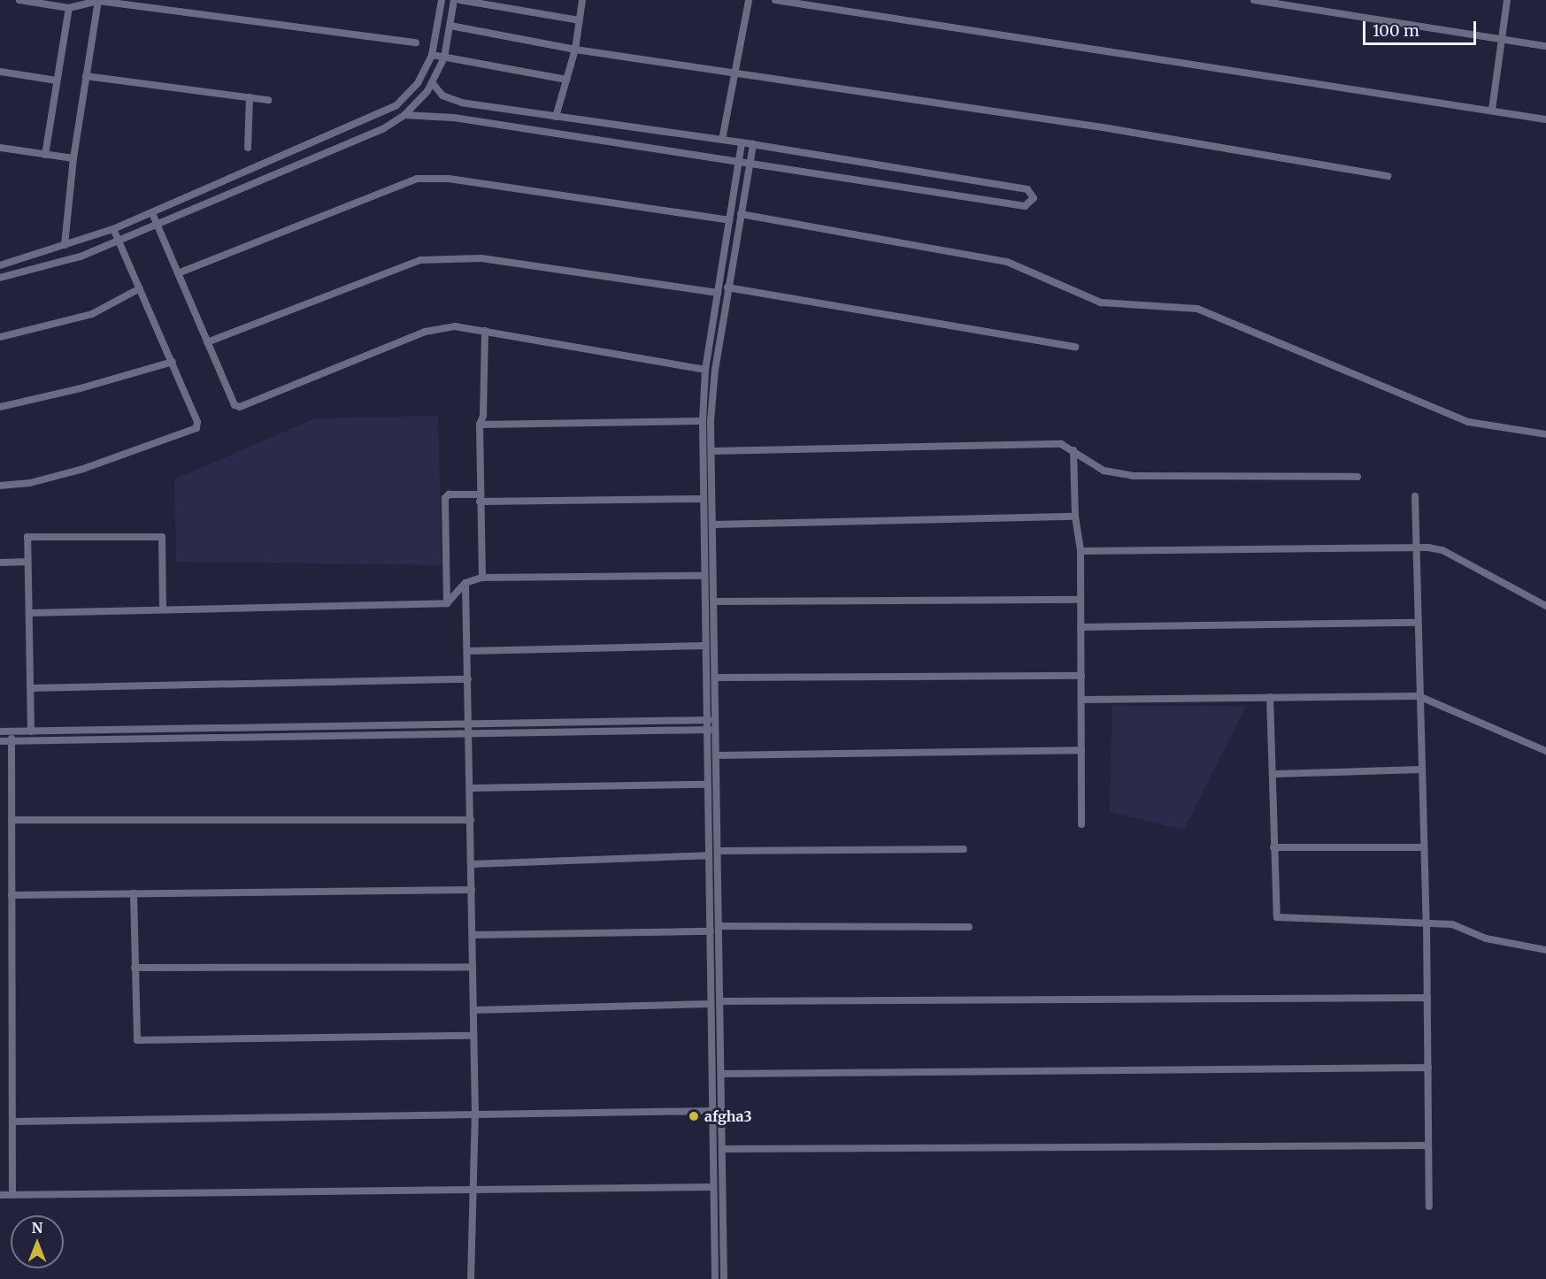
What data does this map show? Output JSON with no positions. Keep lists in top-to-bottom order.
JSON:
{
  "places": ["afgha3"],
  "scale_bar": "100 m",
  "north": "top"
}
